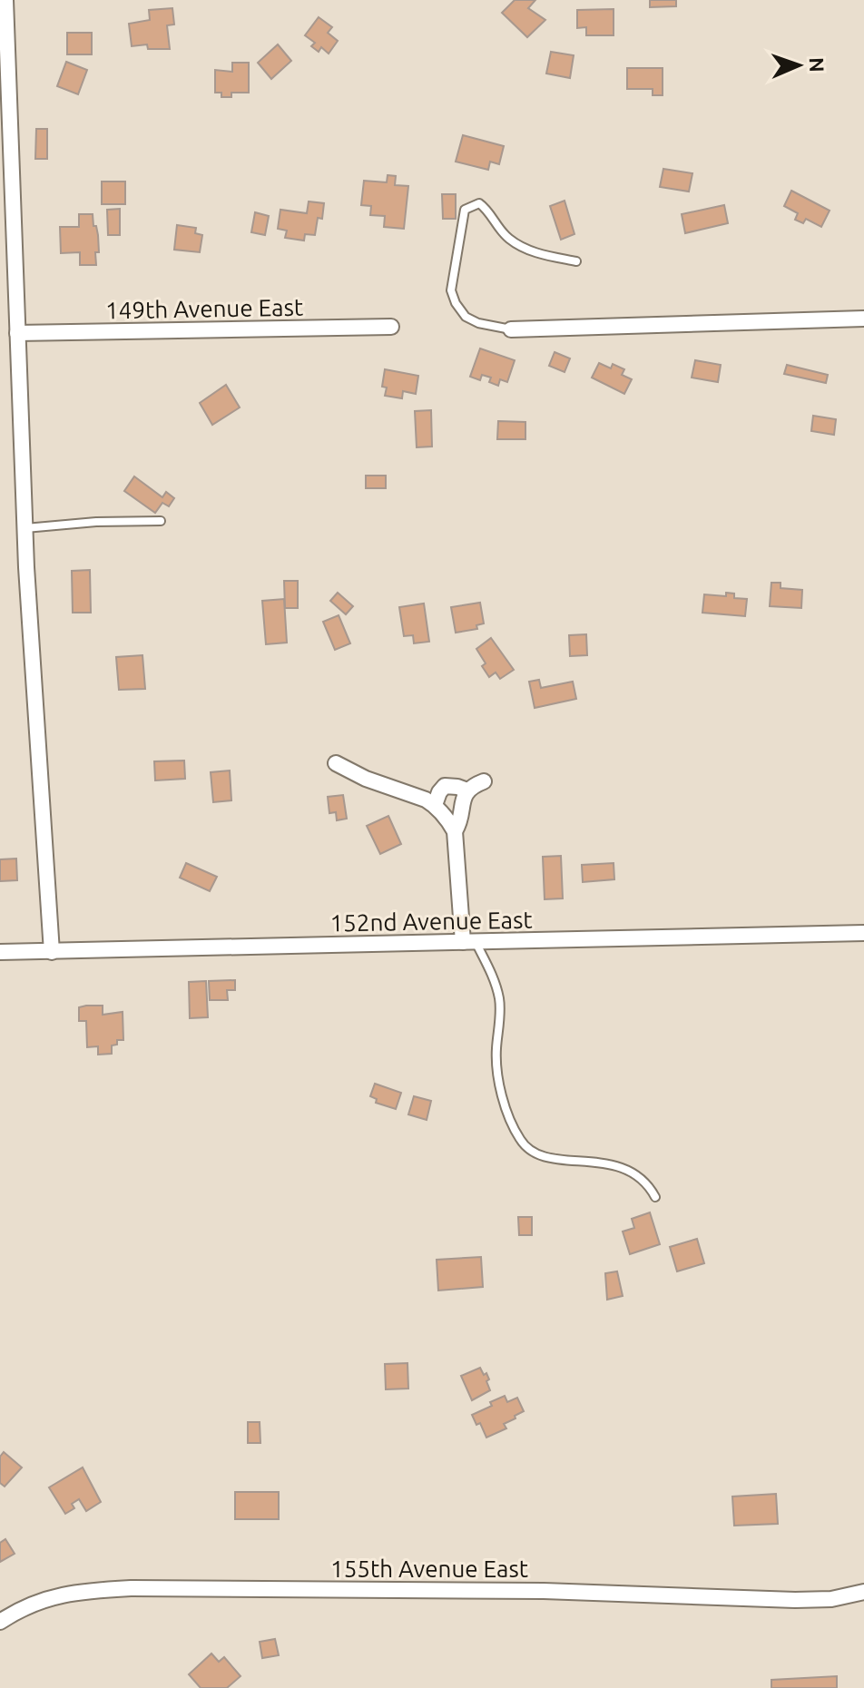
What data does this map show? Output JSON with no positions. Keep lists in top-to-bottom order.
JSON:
{
  "streets": {
    "street": ["149th Avenue East", "152nd Avenue East", "155th Avenue East"]
  },
  "north": "right"
}
